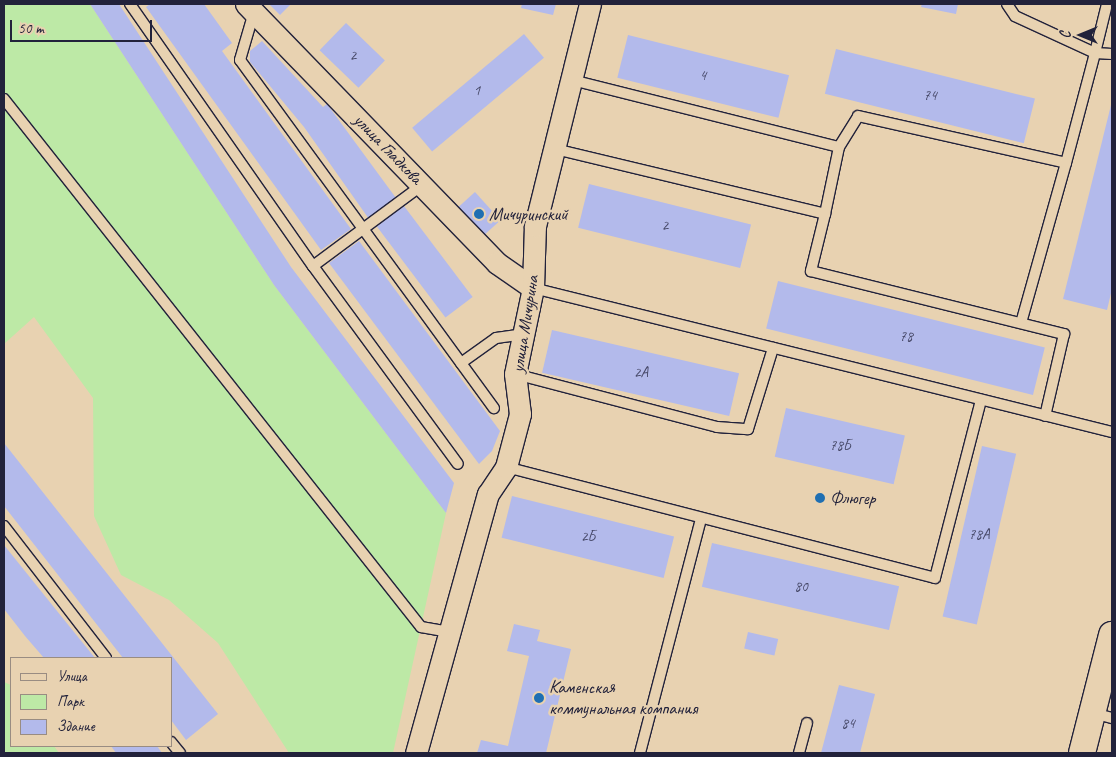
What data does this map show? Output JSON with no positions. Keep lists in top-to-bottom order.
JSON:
{
  "streets": {
    "street": ["улица Гладкова", "улица Мичурина"]
  },
  "crossings": [
    ["улица Гладкова", "улица Мичурина"]
  ],
  "places": ["Мичуринский", "Флюгер", "Каменская коммунальная компания"],
  "house_numbers": [
    "2",
    "4",
    "1",
    "74",
    "2",
    "78",
    "2А",
    "78Б",
    "78А",
    "2Б",
    "80",
    "84"
  ],
  "legend": ["Улица", "Парк", "Здание"],
  "scale_bar": "50 m",
  "north": "left"
}
